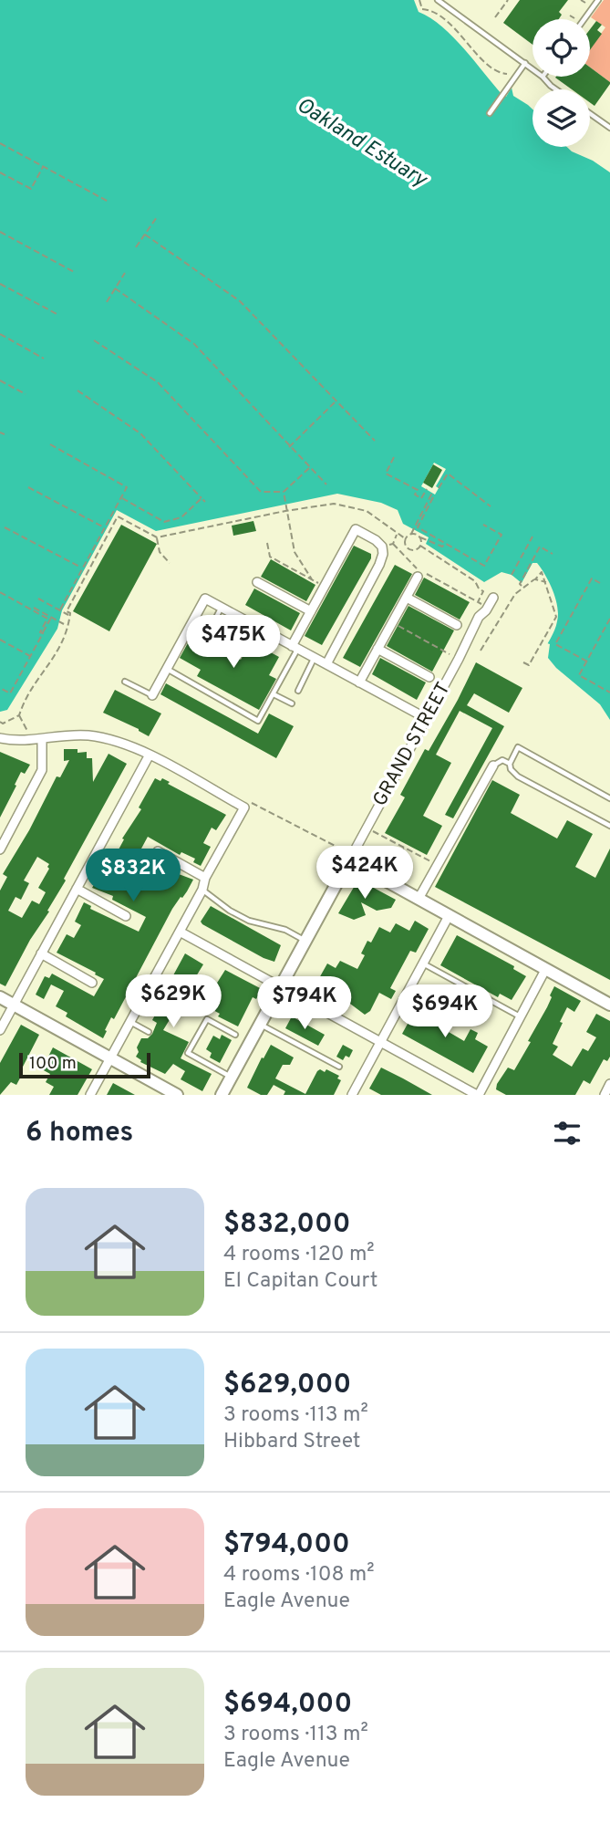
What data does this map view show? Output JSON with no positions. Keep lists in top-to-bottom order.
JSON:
{
  "streets": {
    "street": ["GRAND STREET"]
  },
  "water": ["Oakland Estuary"],
  "scale_bar": "100 m",
  "page": {
    "price": [
      "$475K",
      "$424K",
      "$832K",
      "$629K",
      "$794K",
      "$694K"
    ],
    "scale": "100 m",
    "heading": "6 homes",
    "list": [
      {
        "name": "$832,000",
        "note": "4 rooms · 120 m² · El Capitan Court"
      },
      {
        "name": "$629,000",
        "note": "3 rooms · 113 m² · Hibbard Street"
      },
      {
        "name": "$794,000",
        "note": "4 rooms · 108 m² · Eagle Avenue"
      },
      {
        "name": "$694,000",
        "note": "3 rooms · 113 m² · Eagle Avenue"
      }
    ]
  }
}
